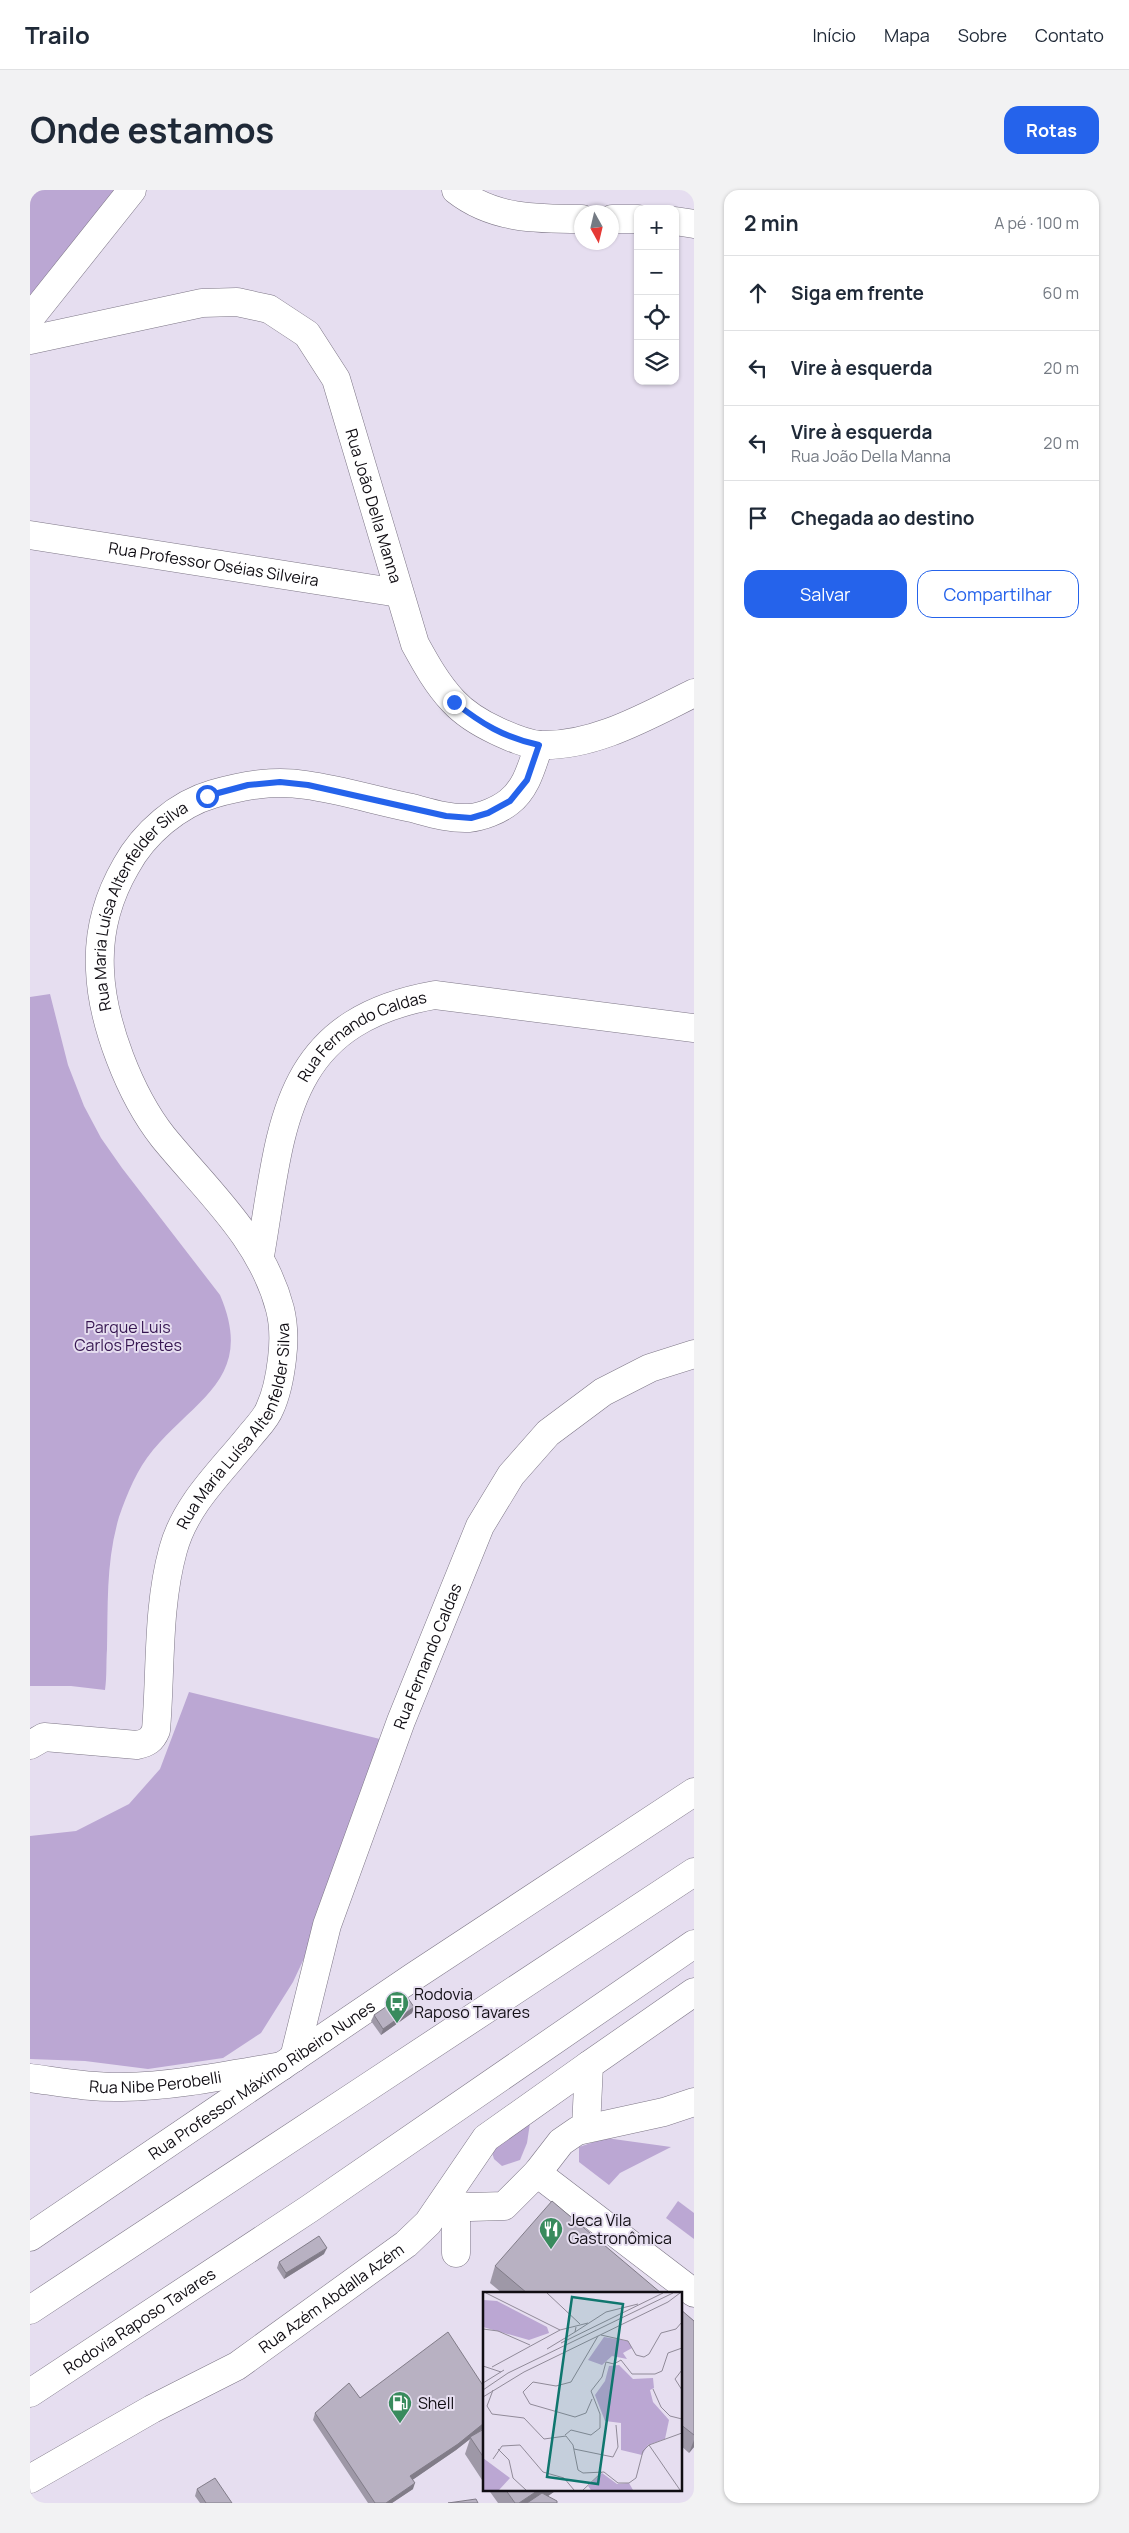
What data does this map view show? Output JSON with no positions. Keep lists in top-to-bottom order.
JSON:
{
  "streets": {
    "main road": [
      "Rua João Della Manna",
      "Rua Professor Oséias Silveira",
      "Rua Maria Luísa Altenfelder Silva",
      "Rua Fernando Caldas",
      "Rua Nibe Perobelli",
      "Rua Professor Máximo Ribeiro Nunes",
      "Rua Azém Abdalla Azém",
      "Rodovia Raposo Tavares"
    ]
  },
  "crossings": [
    ["Rua João Della Manna", "Rua Professor Oséias Silveira"],
    ["Rua João Della Manna", "Rua Maria Luísa Altenfelder Silva"],
    ["Rua Maria Luísa Altenfelder Silva", "Rua Fernando Caldas"],
    ["Rua Fernando Caldas", "Rua Nibe Perobelli"],
    ["Rua Fernando Caldas", "Rua Professor Máximo Ribeiro Nunes"],
    ["Rua Nibe Perobelli", "Rua Professor Máximo Ribeiro Nunes"]
  ],
  "parks": ["Parque Luis Carlos Prestes"],
  "places": {
    "bus stop": ["Rodovia Raposo Tavares"],
    "restaurant": ["Jeca Vila Gastronômica"],
    "fuel station": ["Shell"]
  },
  "north": "bottom",
  "page": {
    "header": "Trailo",
    "nav": [
      "Início",
      "Mapa",
      "Sobre",
      "Contato"
    ],
    "title": "Onde estamos",
    "buttons": [
      "Rotas",
      ["Salvar", "Compartilhar"]
    ],
    "heading": ["2 min", "A pé · 100 m"],
    "map_buttons": ["+", "−"],
    "list": [
      ["Siga em frente", "60 m"],
      ["Vire à esquerda", "20 m"],
      ["Vire à esquerda", "Rua João Della Manna", "20 m"],
      "Chegada ao destino"
    ]
  }
}
